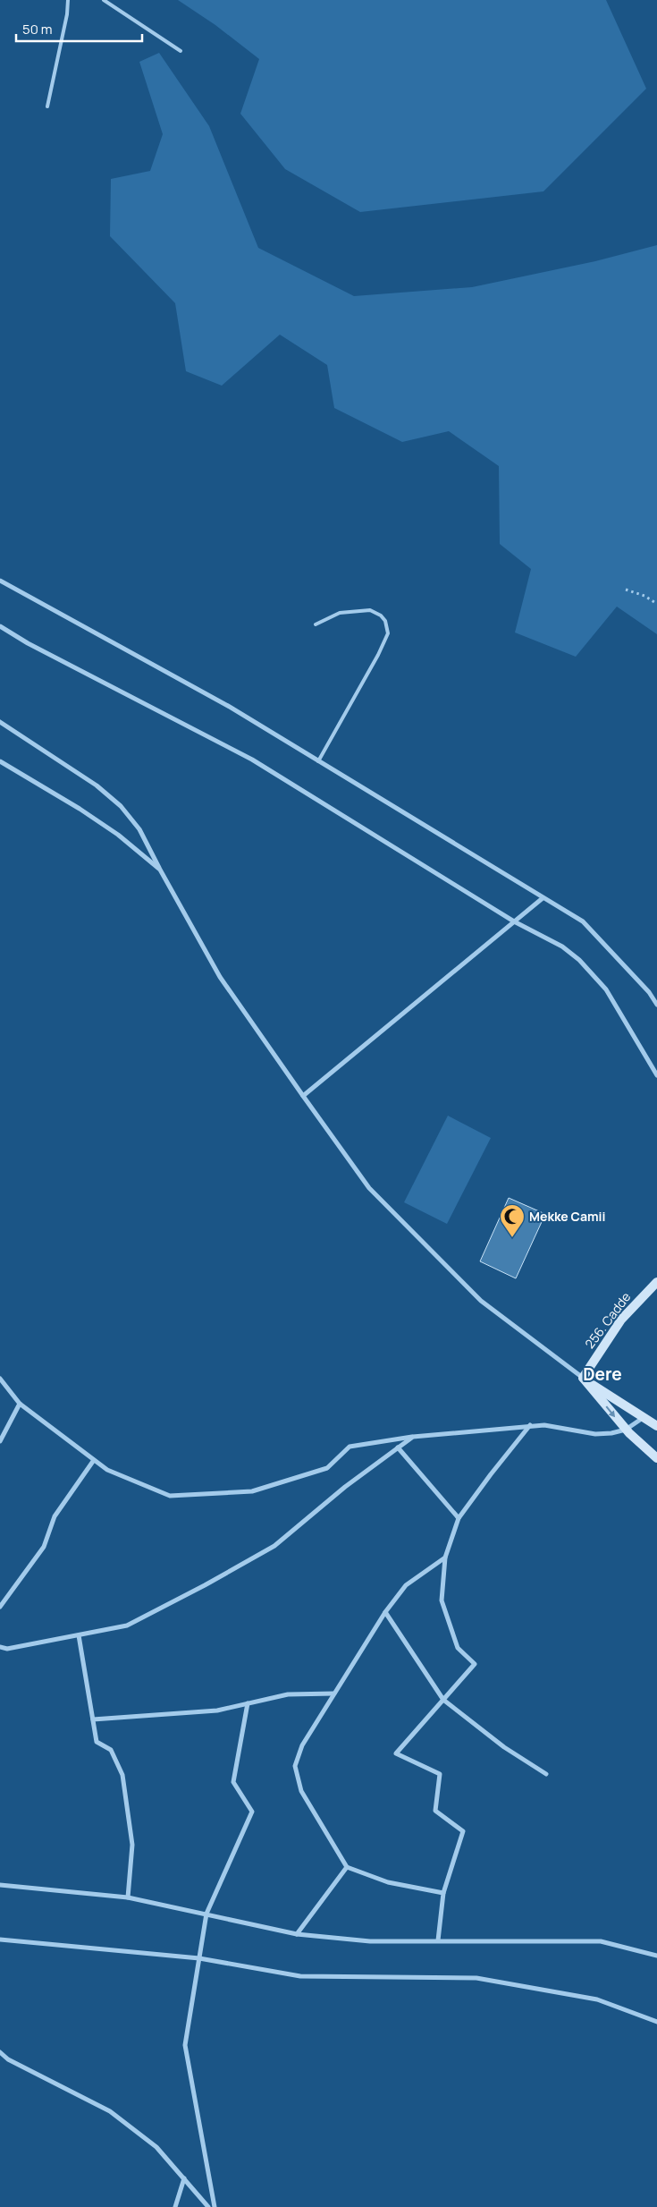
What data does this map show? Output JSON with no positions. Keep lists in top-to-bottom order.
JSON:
{
  "streets": {
    "street": ["256. Cadde"]
  },
  "districts": ["Dere"],
  "places": {
    "mosque": ["Mekke Camii"]
  },
  "scale_bar": "50 m"
}
